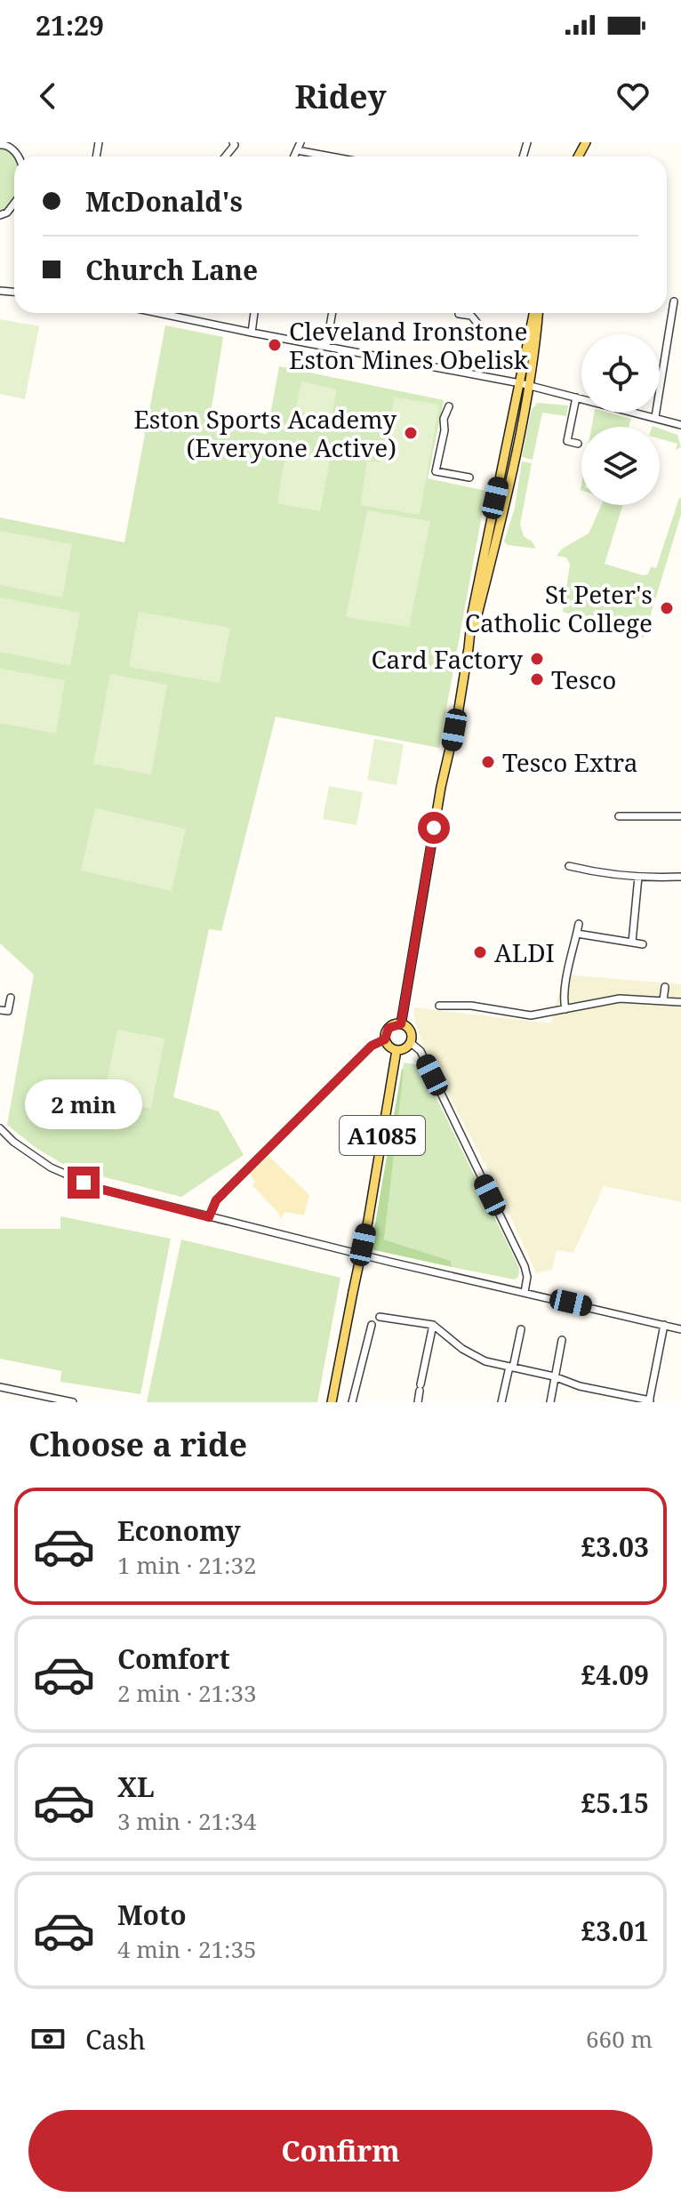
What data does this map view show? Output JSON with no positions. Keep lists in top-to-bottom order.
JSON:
{
  "streets": {
    "main road": ["A1085"]
  },
  "places": [
    "Cleveland Ironstone Eston Mines Obelisk",
    "Eston Sports Academy (Everyone Active)",
    "St Peter's Catholic College",
    "Card Factory",
    "Tesco",
    "Tesco Extra",
    "ALDI"
  ],
  "page": {
    "status": "21:29",
    "header": "Ridey",
    "banner": ["McDonald's", "Church Lane"],
    "bubble": "2 min",
    "heading": "Choose a ride",
    "list": [
      {
        "name": "Economy",
        "note": "1 min · 21:32",
        "value": "£3.03"
      },
      {
        "name": "Comfort",
        "note": "2 min · 21:33",
        "value": "£4.09"
      },
      {
        "name": "XL",
        "note": "3 min · 21:34",
        "value": "£5.15"
      },
      {
        "name": "Moto",
        "note": "4 min · 21:35",
        "value": "£3.01"
      }
    ],
    "pay": ["Cash", "660 m"],
    "buttons": "Confirm"
  }
}
